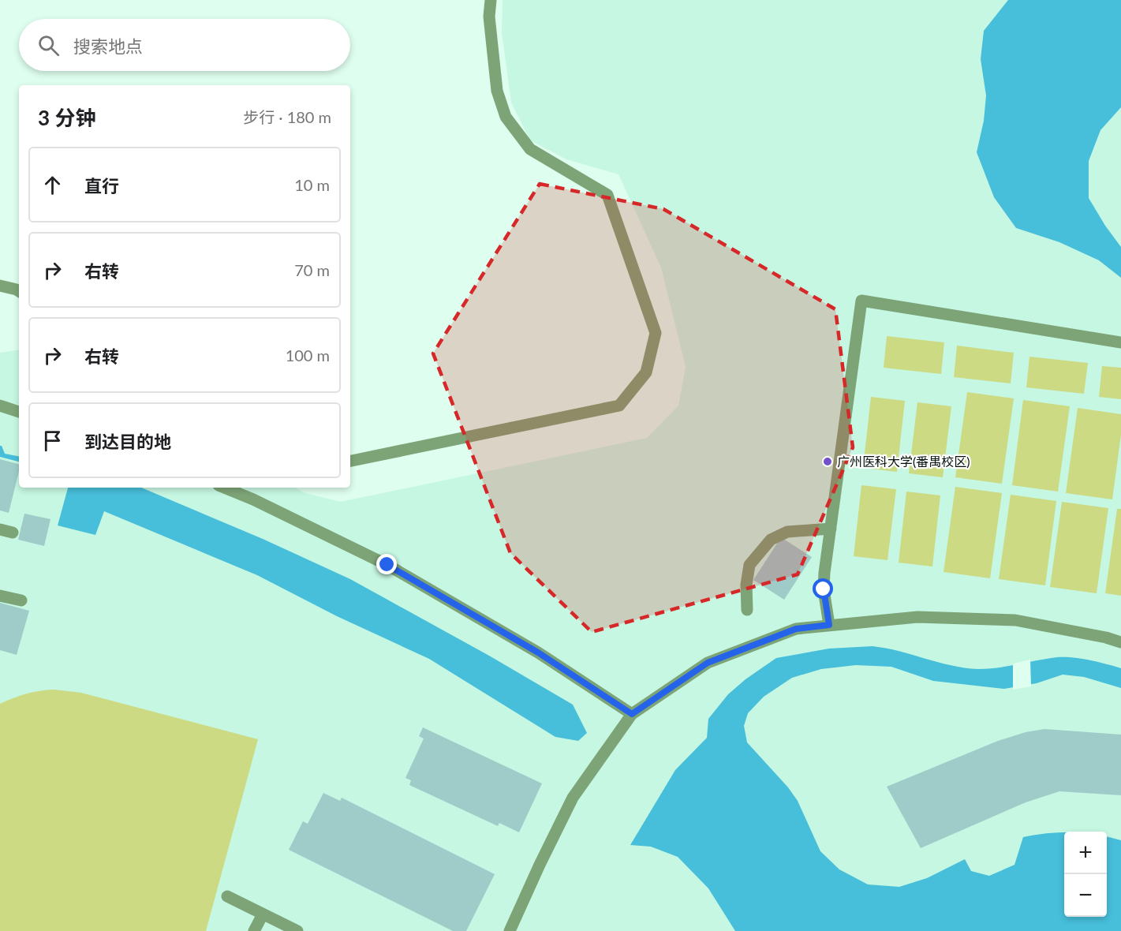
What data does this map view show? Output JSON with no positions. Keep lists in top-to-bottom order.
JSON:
{
  "places": ["广州医科大学(番禺校区)"],
  "page": {
    "search": "搜索地点",
    "heading": ["3 分钟", "步行 · 180 m"],
    "list": [
      ["直行", "10 m"],
      ["右转", "70 m"],
      ["右转", "100 m"],
      "到达目的地"
    ],
    "map_buttons": ["+", "−"]
  }
}
